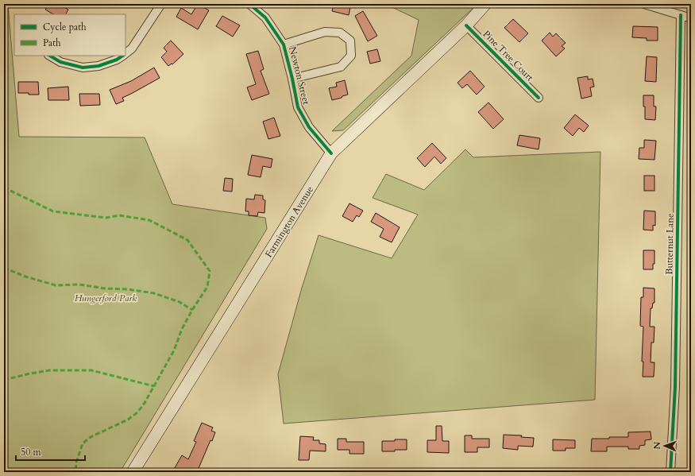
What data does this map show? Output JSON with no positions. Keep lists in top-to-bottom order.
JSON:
{
  "streets": {
    "main road": ["Farmington Avenue"],
    "street": ["Pine Tree Court", "Newton Street", "Butternut Lane"]
  },
  "crossings": [
    ["Pine Tree Court", "Farmington Avenue"],
    ["Newton Street", "Farmington Avenue"]
  ],
  "parks": ["Hungerford Park"],
  "legend": ["Cycle path", "Path"],
  "scale_bar": "50 m",
  "north": "left"
}
